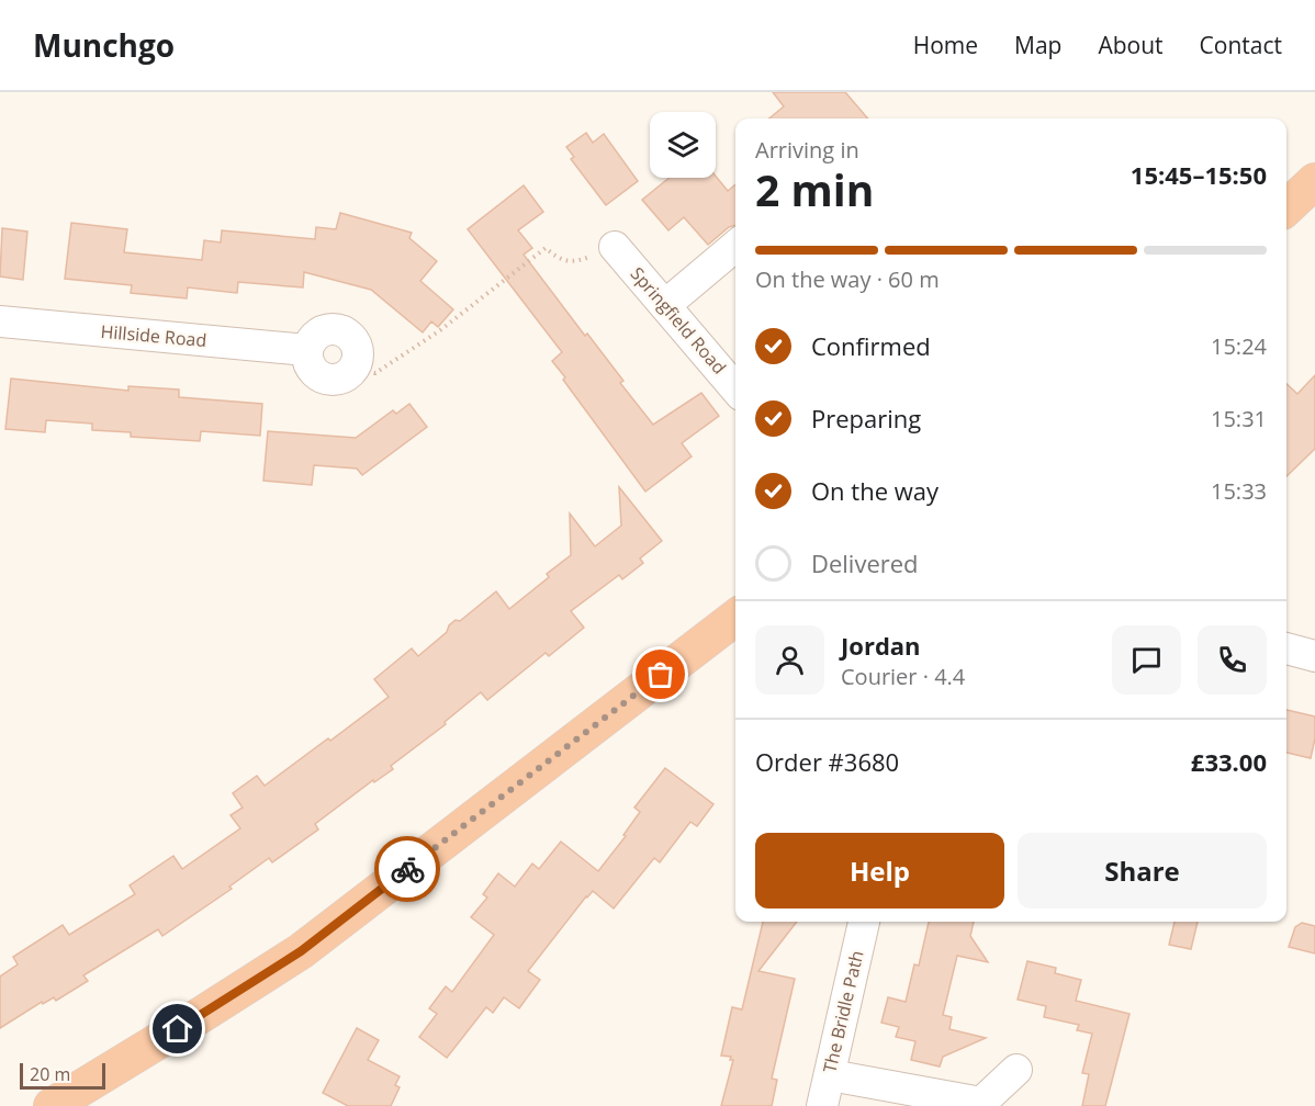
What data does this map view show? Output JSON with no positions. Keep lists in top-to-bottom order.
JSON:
{
  "streets": {
    "street": ["Springfield Road", "Hillside Road", "The Bridle Path"]
  },
  "scale_bar": "20 m",
  "page": {
    "header": "Munchgo",
    "nav": [
      "Home",
      "Map",
      "About",
      "Contact"
    ],
    "heading": ["2 min", "Arriving in", "15:45–15:50"],
    "panel": [
      "Jordan",
      "Courier · 4.4",
      "Order #3680",
      "£33.00"
    ],
    "bar": "On the way · 60 m",
    "list": [
      ["Confirmed", "15:24"],
      ["Preparing", "15:31"],
      ["On the way", "15:33"],
      "Delivered"
    ],
    "buttons": ["Help", "Share"],
    "scale": "20 m"
  }
}
